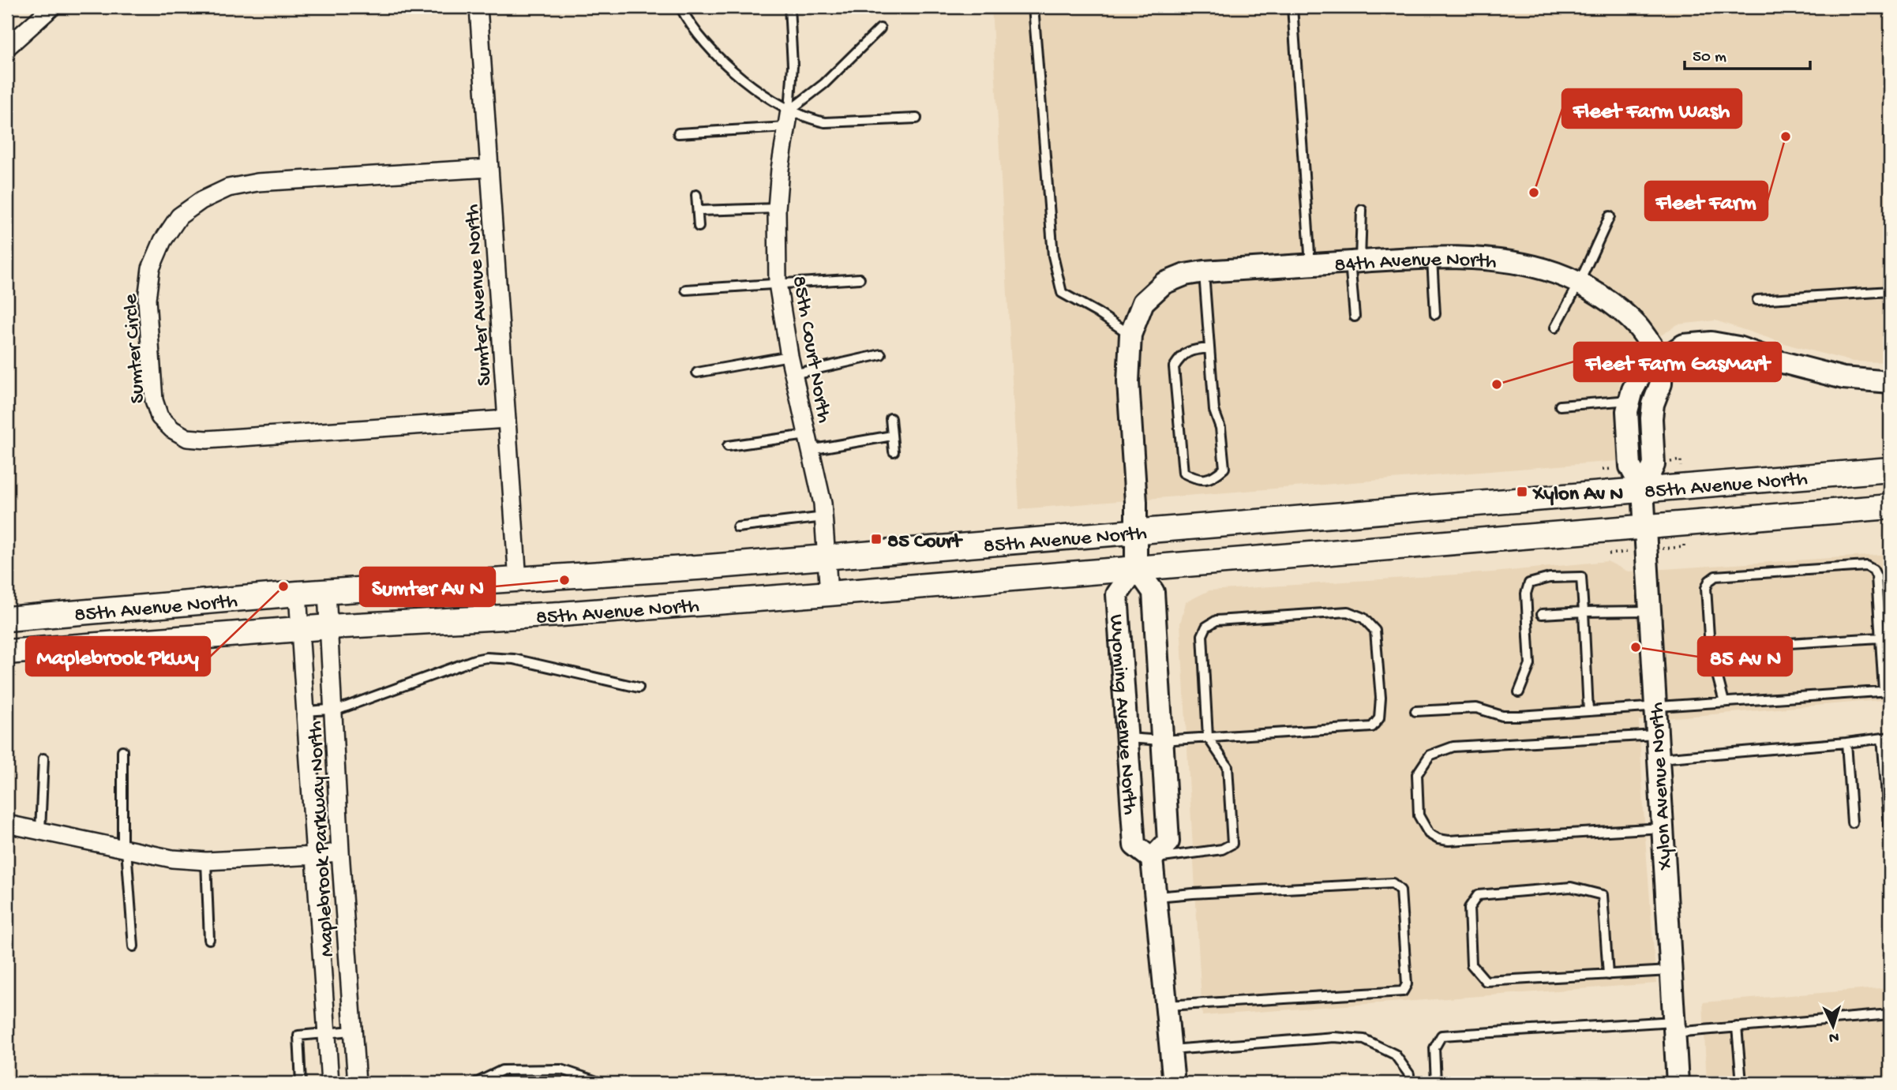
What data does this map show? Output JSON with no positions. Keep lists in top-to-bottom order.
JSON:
{
  "streets": {
    "main road": ["85th Avenue North"],
    "street": [
      "84th Avenue North",
      "Sumter Avenue North",
      "Sumter Circle",
      "85th Court North",
      "Wyoming Avenue North",
      "Xylon Avenue North",
      "Maplebrook Parkway North"
    ]
  },
  "crossings": [
    ["Sumter Avenue North", "Sumter Circle"],
    ["Sumter Avenue North", "85th Avenue North"],
    ["85th Court North", "85th Avenue North"],
    ["85th Avenue North", "Wyoming Avenue North"],
    ["85th Avenue North", "Xylon Avenue North"],
    ["85th Avenue North", "Maplebrook Parkway North"]
  ],
  "places": {
    "other": [
      "Fleet Farm",
      "Fleet Farm Wash",
      "Fleet Farm GasMart",
      "Sumter Av N",
      "Maplebrook Pkwy",
      "85 Av N"
    ],
    "transit": ["Xylon Av N", "85 Court"]
  },
  "scale_bar": "50 m",
  "north": "bottom"
}
